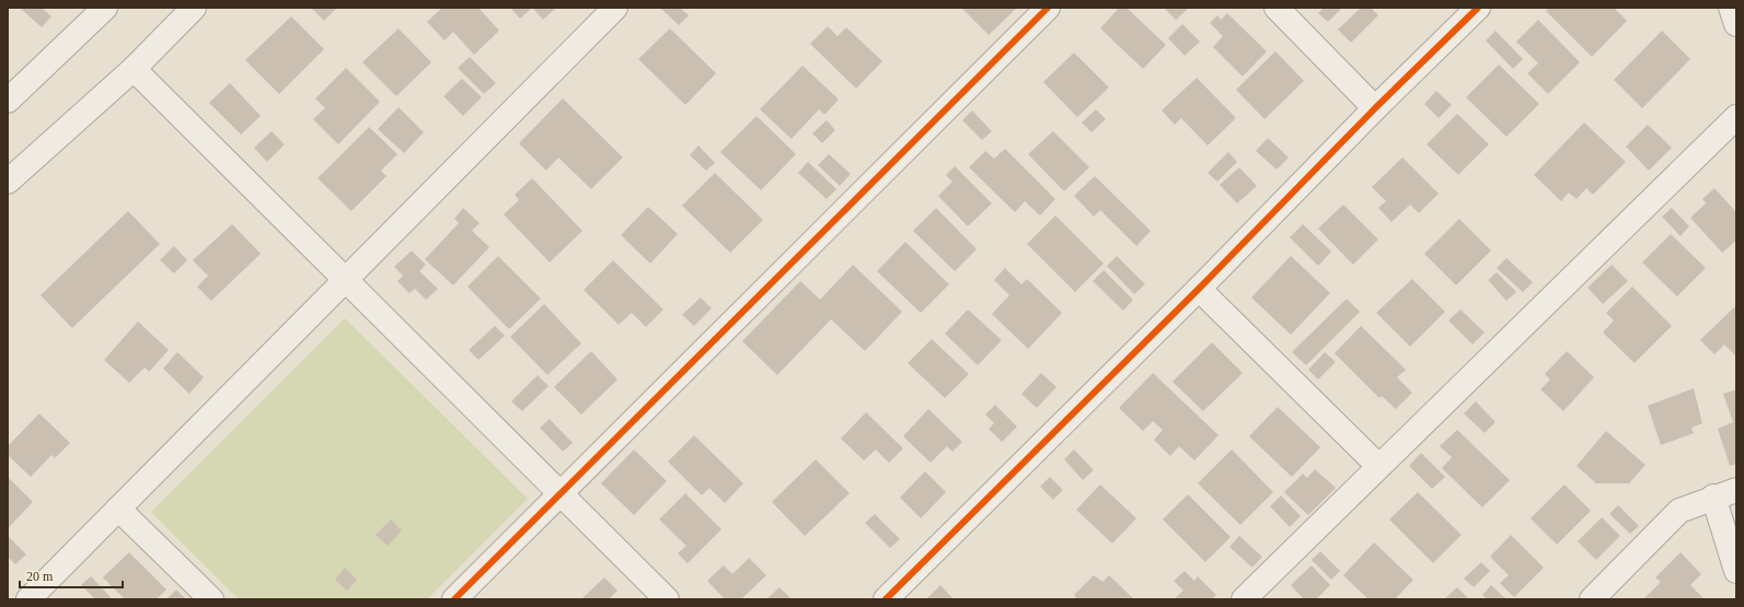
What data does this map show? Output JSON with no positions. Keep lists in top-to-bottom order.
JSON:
{
  "scale_bar": "20 m"
}
